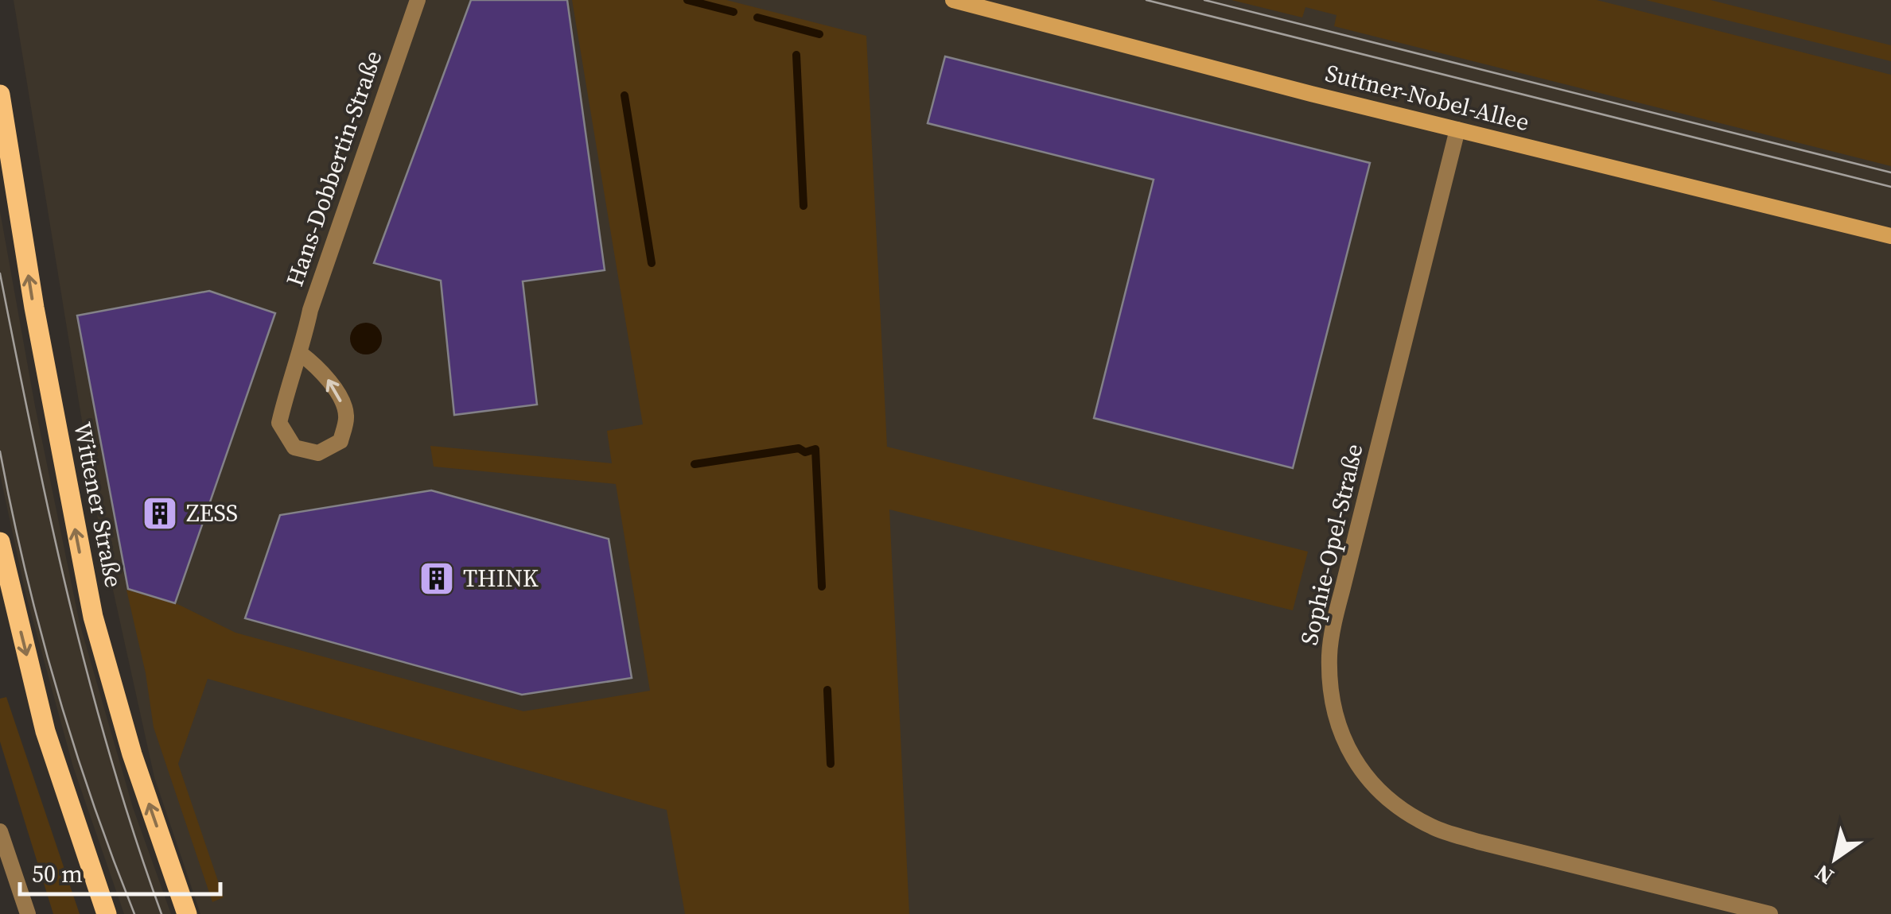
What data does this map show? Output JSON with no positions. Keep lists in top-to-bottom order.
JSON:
{
  "streets": {
    "main road": ["Wittener Straße"],
    "street": ["Suttner-Nobel-Allee", "Hans-Dobbertin-Straße", "Sophie-Opel-Straße"]
  },
  "crossings": [
    ["Suttner-Nobel-Allee", "Sophie-Opel-Straße"]
  ],
  "places": {
    "building": ["ZESS", "THINK"]
  },
  "scale_bar": "50 m",
  "north": "bottom left"
}
